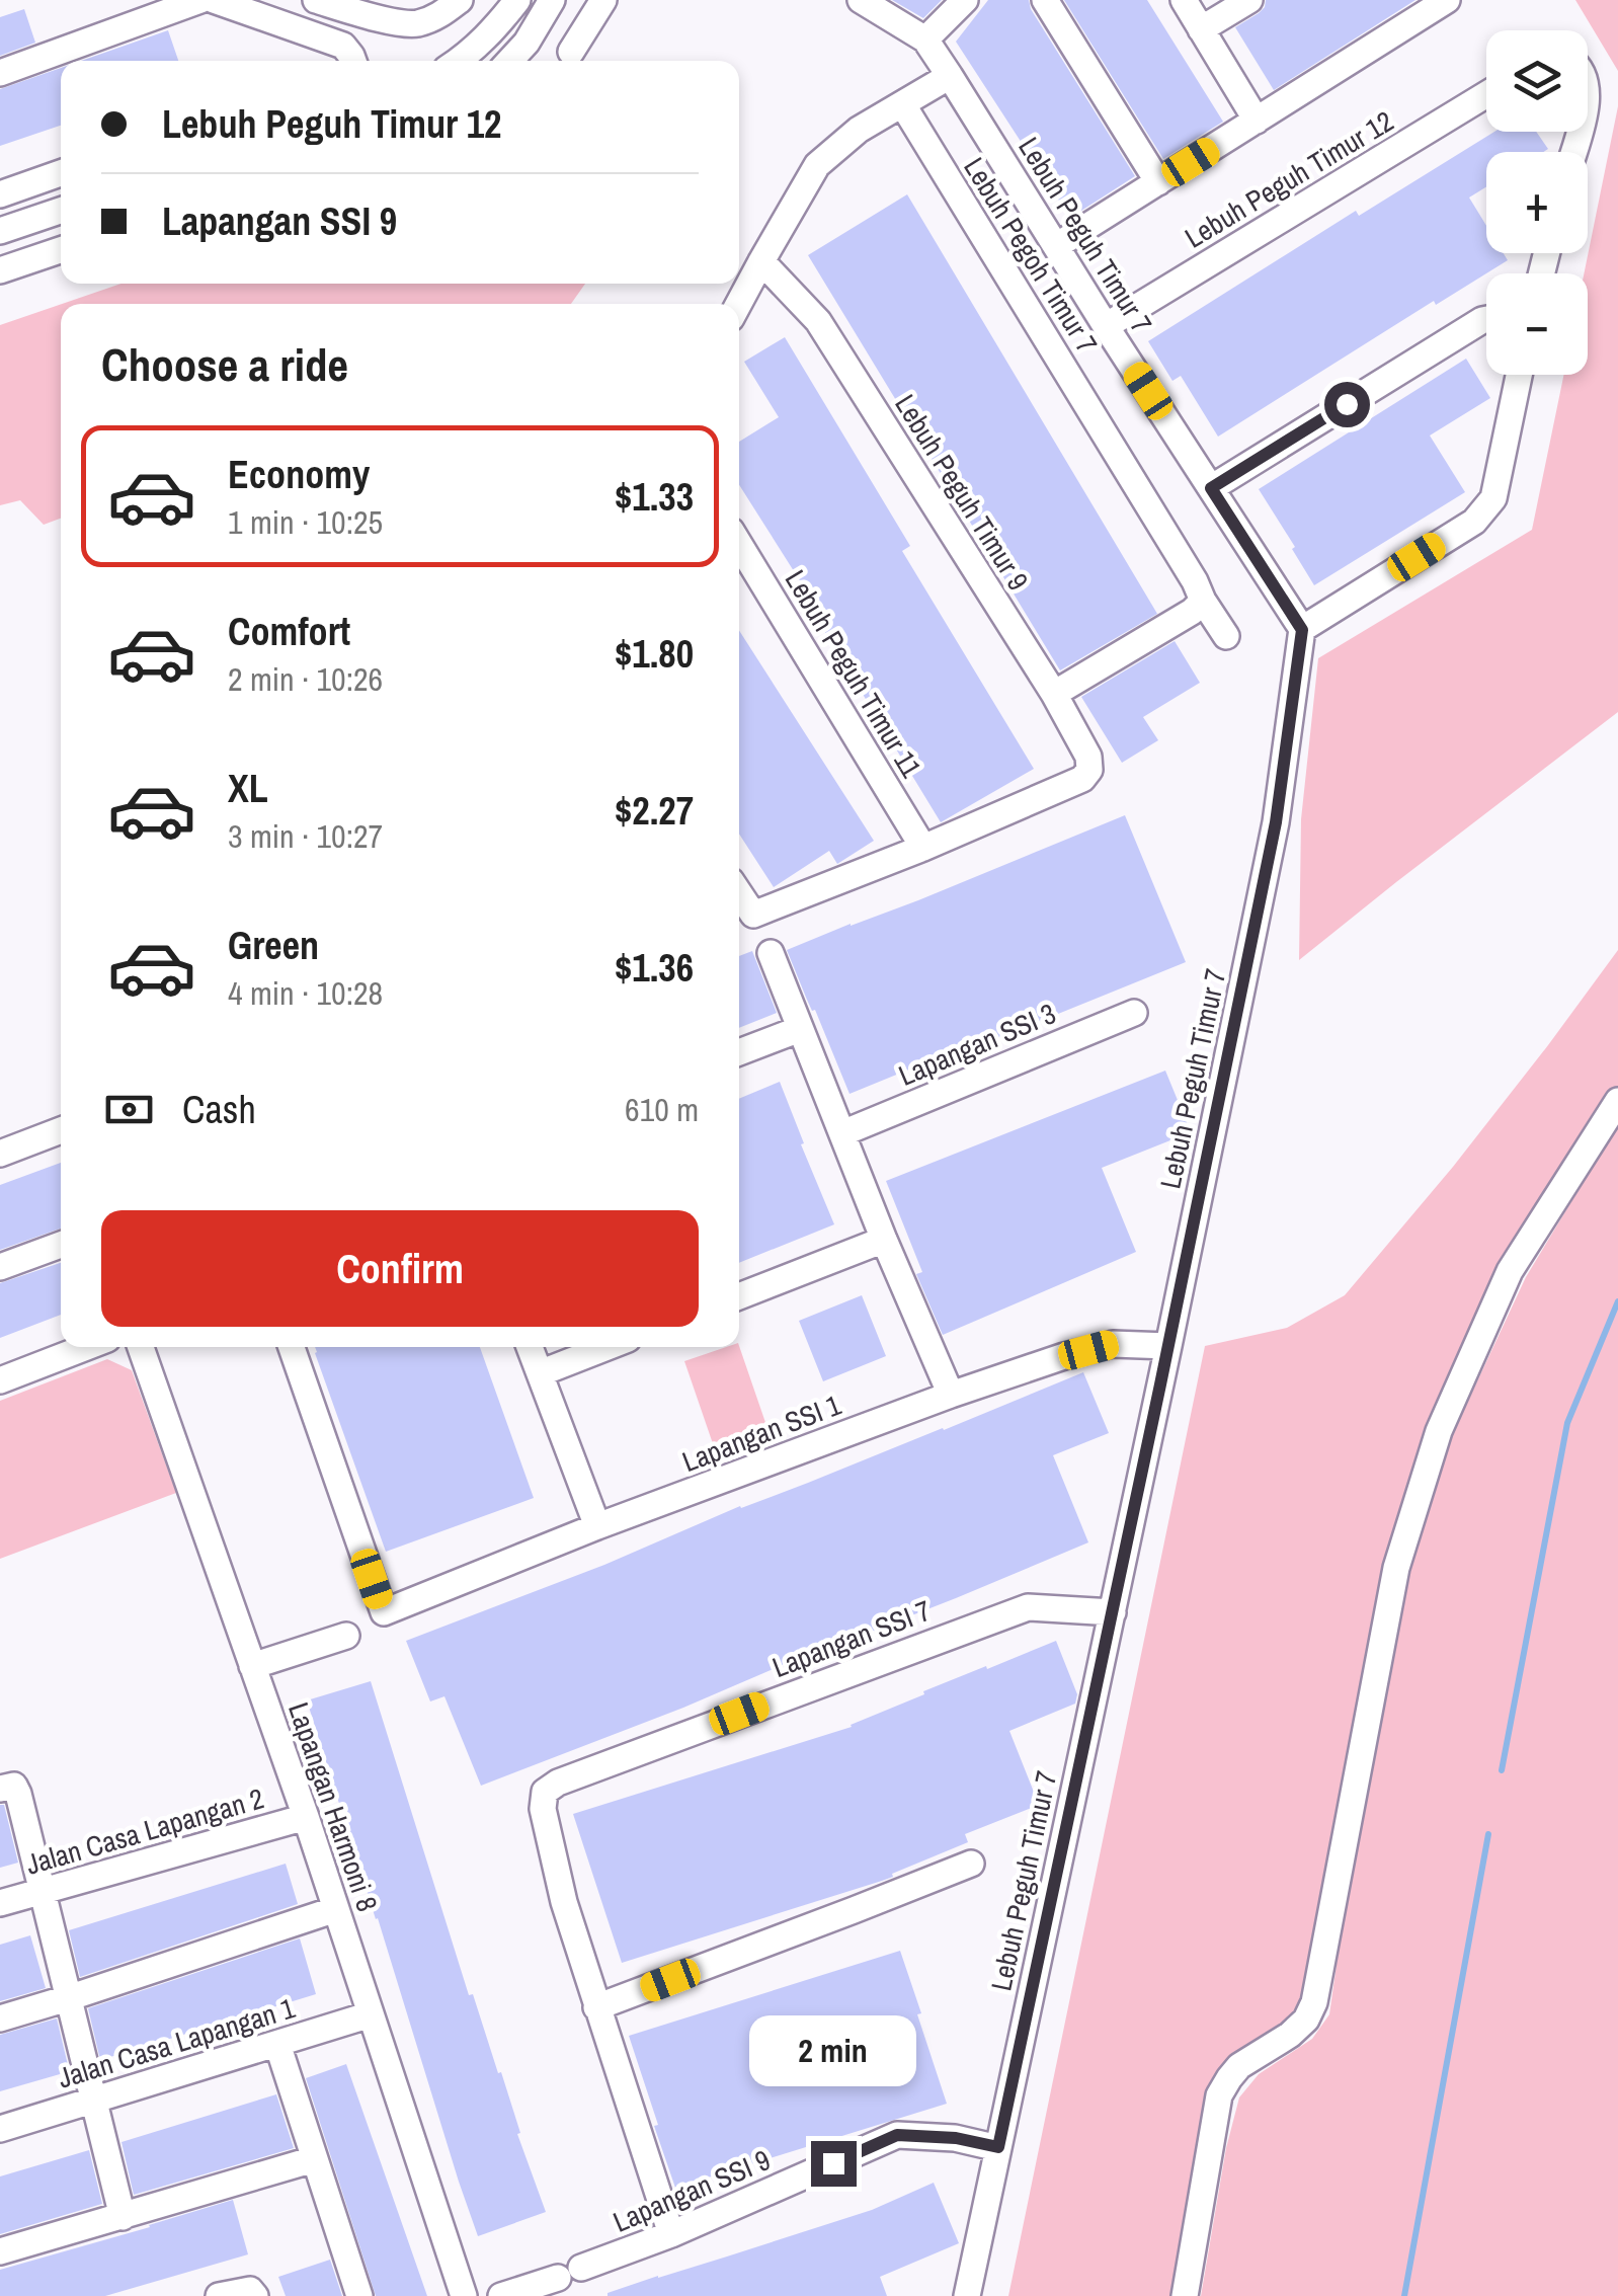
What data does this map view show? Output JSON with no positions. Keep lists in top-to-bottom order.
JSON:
{
  "streets": {
    "street": [
      "Lebuh Peguh Timur 12",
      "Lebuh Peguh Timur 7",
      "Lebuh Pegoh Timur 7",
      "Lebuh Peguh Timur 9",
      "Lebuh Peguh Timur 11",
      "Lapangan SSI 3",
      "Lapangan SSI 1",
      "Lapangan SSI 7",
      "Lapangan Harmoni 8",
      "Jalan Casa Lapangan 2",
      "Jalan Casa Lapangan 1",
      "Lapangan SSI 9"
    ]
  },
  "crossings": [
    ["Lebuh Peguh Timur 12", "Lebuh Peguh Timur 7"],
    ["Lebuh Peguh Timur 7", "Lapangan SSI 1"],
    ["Lebuh Peguh Timur 7", "Lapangan SSI 7"],
    ["Lebuh Peguh Timur 7", "Lapangan SSI 9"],
    ["Lebuh Peguh Timur 9", "Lebuh Peguh Timur 11"],
    ["Lapangan SSI 7", "Lapangan SSI 9"],
    ["Lapangan Harmoni 8", "Jalan Casa Lapangan 2"],
    ["Lapangan Harmoni 8", "Jalan Casa Lapangan 1"]
  ],
  "page": {
    "map_buttons": ["+", "−"],
    "banner": ["Lebuh Peguh Timur 12", "Lapangan SSI 9"],
    "heading": "Choose a ride",
    "list": [
      {
        "name": "Economy",
        "note": "1 min · 10:25",
        "value": "$1.33"
      },
      {
        "name": "Comfort",
        "note": "2 min · 10:26",
        "value": "$1.80"
      },
      {
        "name": "XL",
        "note": "3 min · 10:27",
        "value": "$2.27"
      },
      {
        "name": "Green",
        "note": "4 min · 10:28",
        "value": "$1.36"
      }
    ],
    "pay": ["Cash", "610 m"],
    "buttons": "Confirm",
    "bubble": "2 min"
  }
}
